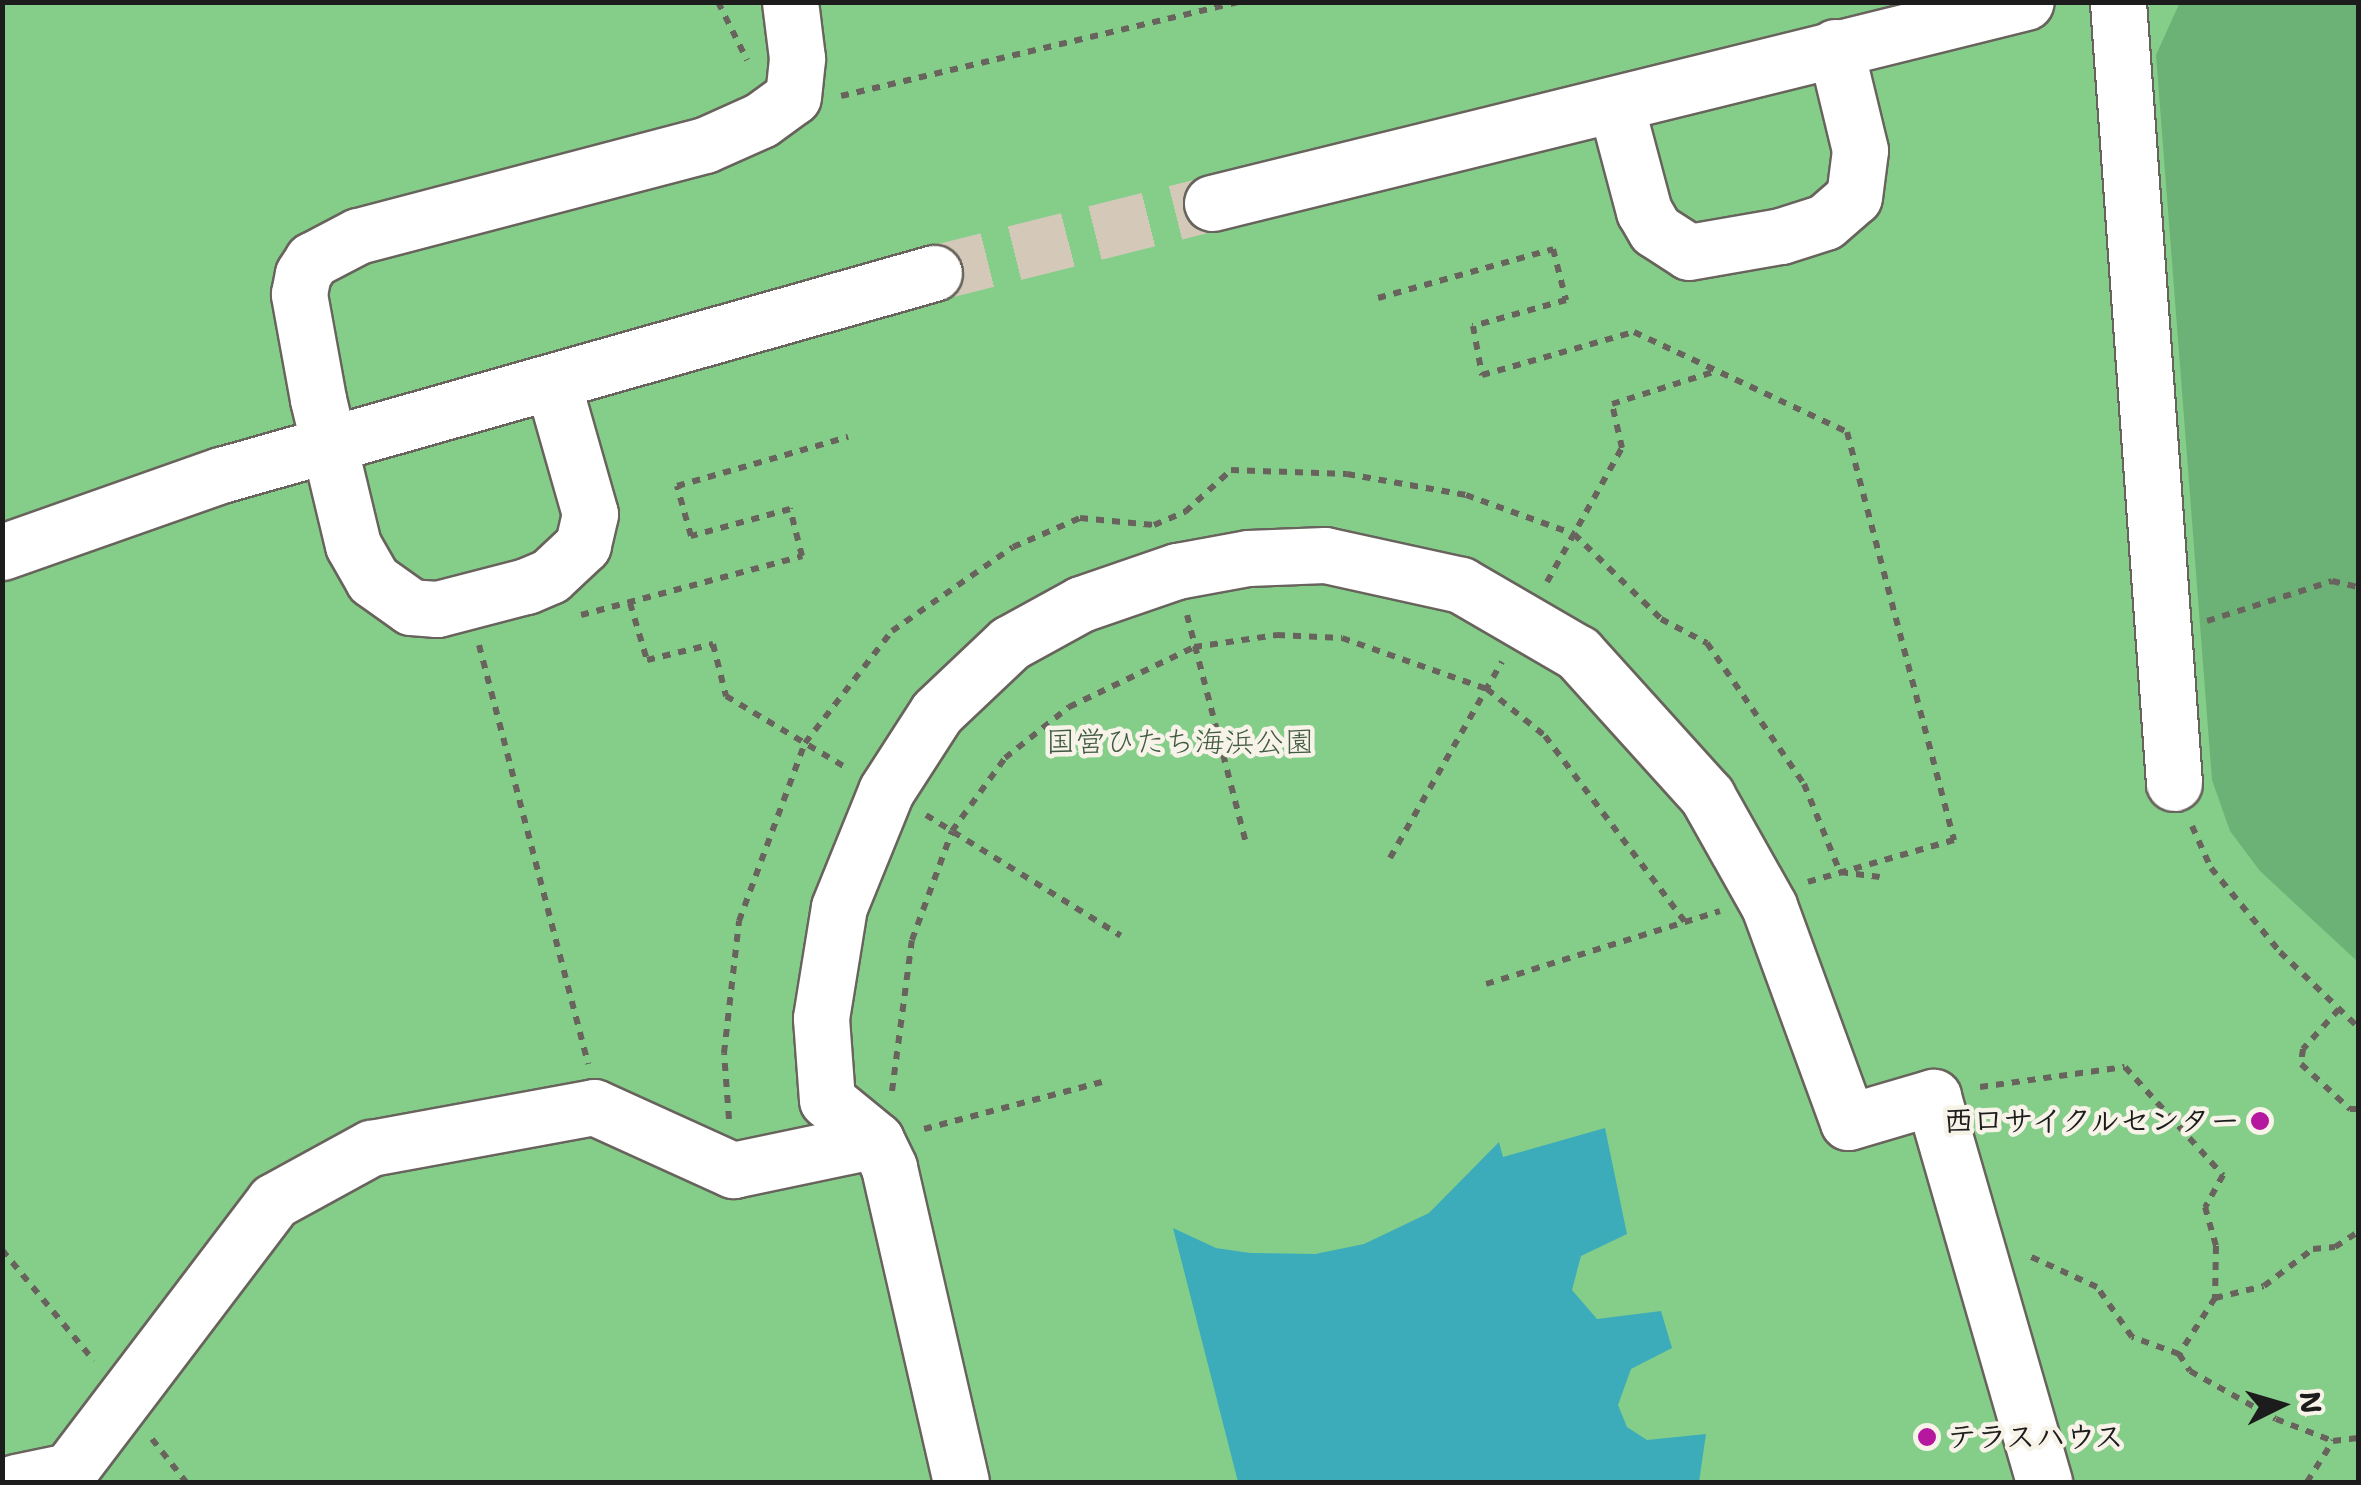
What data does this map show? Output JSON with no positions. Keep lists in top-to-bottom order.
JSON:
{
  "parks": ["国営ひたち海浜公園"],
  "places": ["西口サイクルセンター", "テラスハウス"],
  "north": "right"
}
